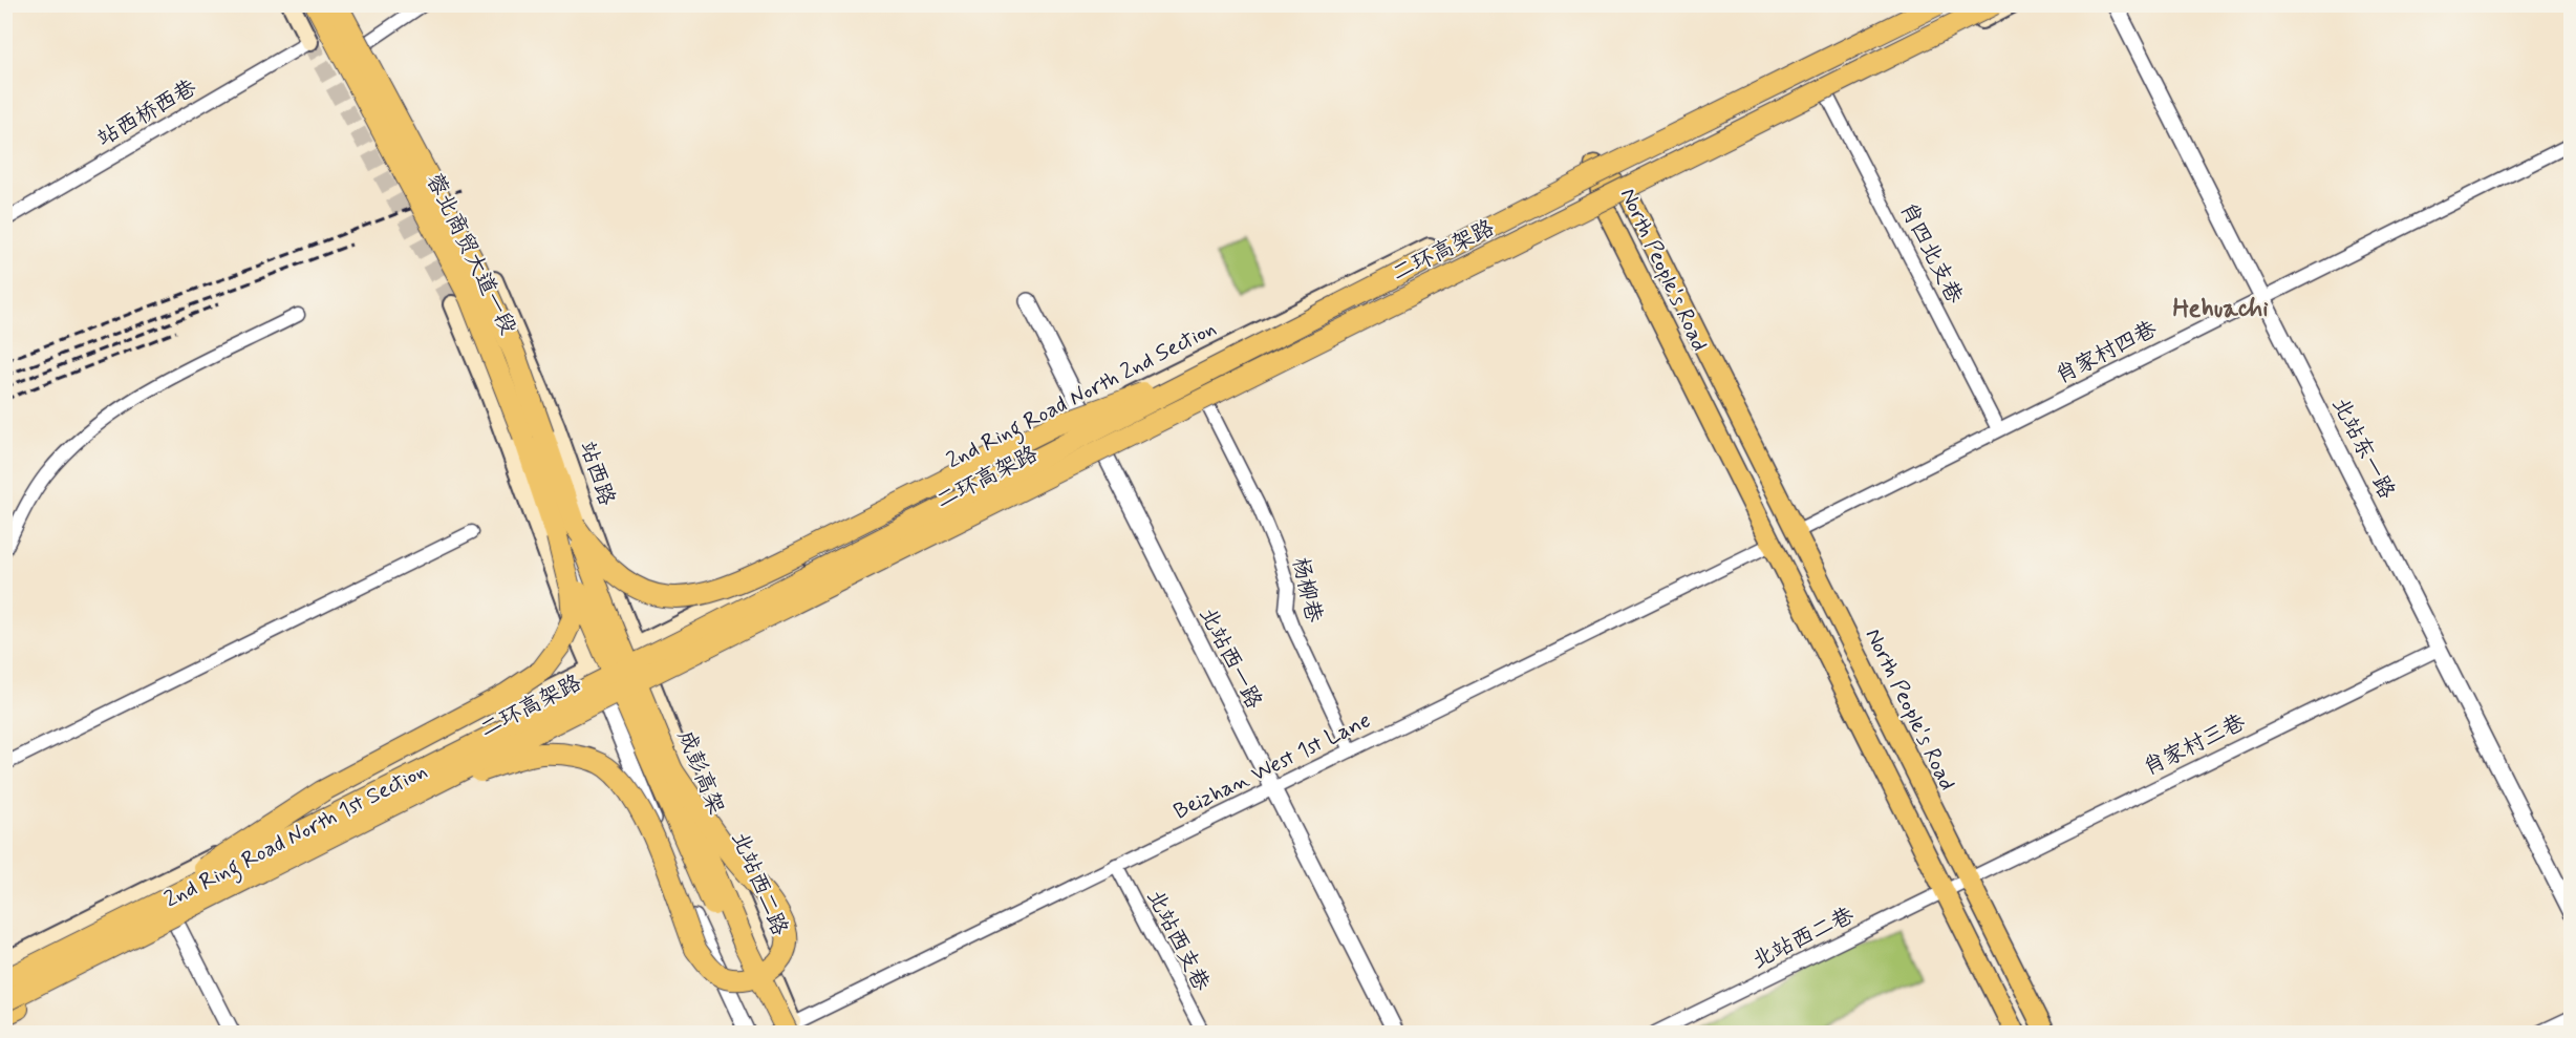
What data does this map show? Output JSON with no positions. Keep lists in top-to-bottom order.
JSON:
{
  "streets": {
    "highway": ["二环高架路", "蓉北商贸大道一段", "成彭高架"],
    "main road": [
      "North People's Road",
      "2nd Ring Road North 2nd Section",
      "站西路",
      "2nd Ring Road North 1st Section",
      "北站西二路"
    ],
    "street": [
      "站西桥西巷",
      "肖四北支巷",
      "肖家村四巷",
      "北站东一路",
      "杨柳巷",
      "北站西一路",
      "肖家村三巷",
      "Beizhan West 1st Lane",
      "北站西二巷",
      "北站西支巷"
    ]
  },
  "crossings": [
    ["二环高架路", "2nd Ring Road North 1st Section"],
    ["肖四北支巷", "肖家村四巷"],
    ["蓉北商贸大道一段", "成彭高架"],
    ["North People's Road", "肖家村四巷"],
    ["North People's Road", "2nd Ring Road North 2nd Section"],
    ["North People's Road", "肖家村三巷"],
    ["North People's Road", "Beizhan West 1st Lane"],
    ["North People's Road", "北站西二巷"],
    ["肖家村四巷", "北站东一路"],
    ["2nd Ring Road North 2nd Section", "站西路"],
    ["2nd Ring Road North 2nd Section", "北站西一路"],
    ["2nd Ring Road North 2nd Section", "2nd Ring Road North 1st Section"],
    ["北站东一路", "肖家村三巷"],
    ["站西路", "北站西二路"],
    ["杨柳巷", "Beizhan West 1st Lane"],
    ["北站西一路", "Beizhan West 1st Lane"],
    ["肖家村三巷", "北站西二巷"],
    ["Beizhan West 1st Lane", "成彭高架"],
    ["Beizhan West 1st Lane", "北站西二路"],
    ["Beizhan West 1st Lane", "北站西支巷"],
    ["成彭高架", "北站西二路"]
  ],
  "districts": ["Hehuachi"]
}
